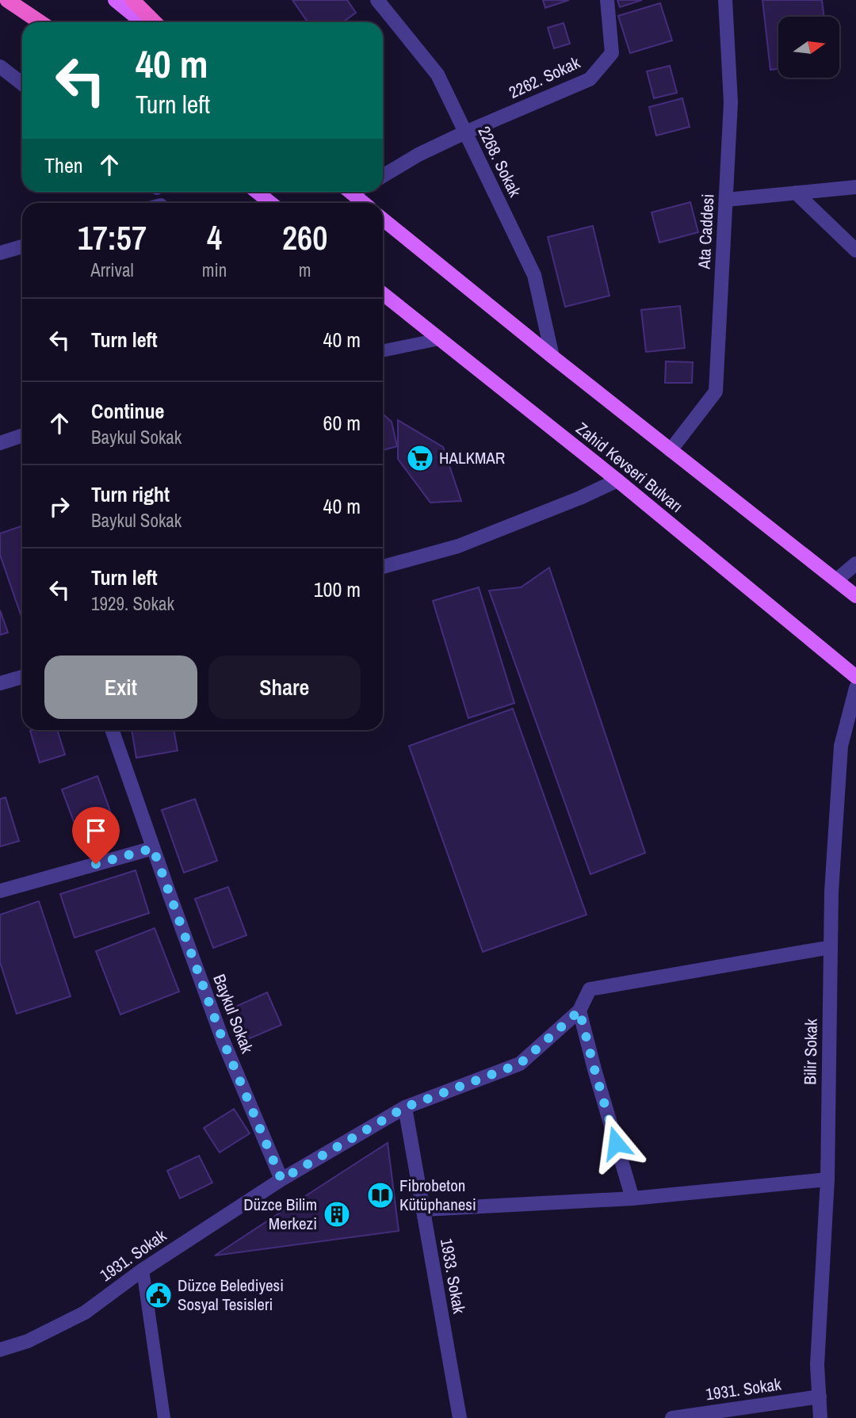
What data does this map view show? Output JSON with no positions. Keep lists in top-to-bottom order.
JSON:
{
  "streets": {
    "main road": ["Zahid Kevseri Bulvarı"],
    "street": [
      "2262. Sokak",
      "2268. Sokak",
      "Ata Caddesi",
      "Baykul Sokak",
      "Bilir Sokak",
      "1931. Sokak",
      "1933. Sokak"
    ]
  },
  "crossings": [
    ["2262. Sokak", "2268. Sokak"],
    ["Baykul Sokak", "1931. Sokak"],
    ["Bilir Sokak", "1931. Sokak"]
  ],
  "places": {
    "supermarket": ["HALKMAR"],
    "library": ["Fibrobeton Kütüphanesi"],
    "building": ["Düzce Bilim Merkezi"],
    "public building": ["Düzce Belediyesi Sosyal Tesisleri"]
  },
  "north": "right",
  "page": {
    "turn": ["40 m", "Turn left"],
    "then": "Then",
    "eta": [
      "17:57",
      "Arrival",
      "4",
      "min",
      "260",
      "m"
    ],
    "list": [
      {
        "name": "Turn left",
        "value": "40 m"
      },
      {
        "name": "Continue",
        "note": "Baykul Sokak",
        "value": "60 m"
      },
      {
        "name": "Turn right",
        "note": "Baykul Sokak",
        "value": "40 m"
      },
      {
        "name": "Turn left",
        "note": "1929. Sokak",
        "value": "100 m"
      }
    ],
    "buttons": ["Exit", "Share"]
  }
}
